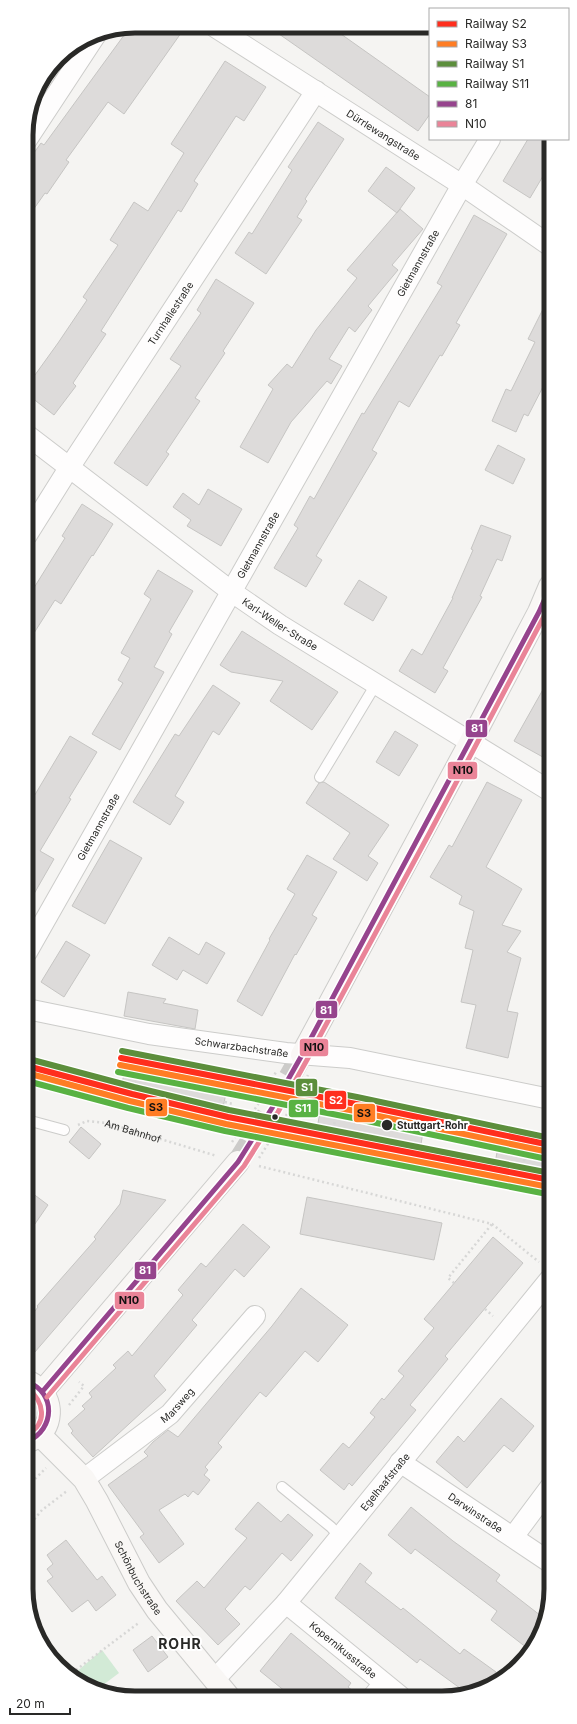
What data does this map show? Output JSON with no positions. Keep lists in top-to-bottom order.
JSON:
{
  "streets": {
    "street": [
      "Dürrlewangstraße",
      "Gietmannstraße",
      "Turnhallestraße",
      "Karl-Weller-Straße",
      "Schwarzbachstraße",
      "Marsweg",
      "Egelhaafstraße",
      "Darwinstraße",
      "Schönbuchstraße",
      "Kopernikusstraße"
    ],
    "path": ["Am Bahnhof"]
  },
  "crossings": [
    ["Dürrlewangstraße", "Gietmannstraße"],
    ["Dürrlewangstraße", "Turnhallestraße"],
    ["Gietmannstraße", "Karl-Weller-Straße"],
    ["Turnhallestraße", "Karl-Weller-Straße"],
    ["Marsweg", "Schönbuchstraße"],
    ["Egelhaafstraße", "Darwinstraße"],
    ["Egelhaafstraße", "Schönbuchstraße"],
    ["Egelhaafstraße", "Kopernikusstraße"]
  ],
  "districts": ["ROHR"],
  "places": ["Stuttgart-Rohr"],
  "lines": [
    "transit line 81",
    "transit line N10",
    "rail line S1",
    "rail line S2",
    "rail line S3",
    "rail line S11"
  ],
  "legend": [
    "Railway S2",
    "Railway S3",
    "Railway S1",
    "Railway S11",
    "81",
    "N10"
  ],
  "scale_bar": "20 m"
}
